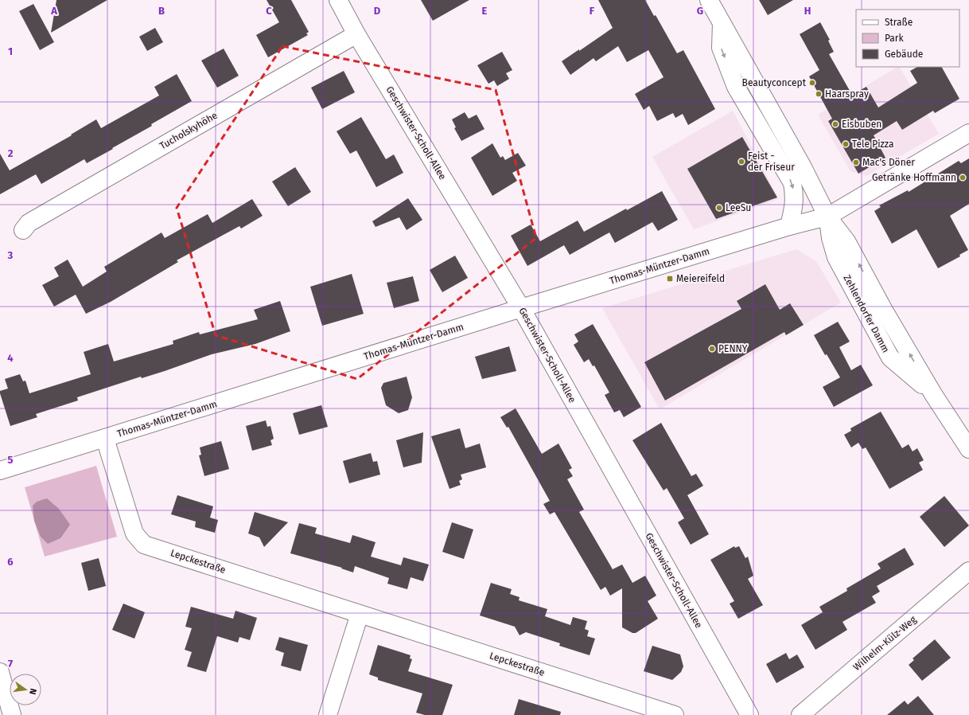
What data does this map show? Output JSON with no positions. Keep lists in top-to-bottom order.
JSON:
{
  "streets": {
    "street": [
      "Tucholskyhöhe",
      "Geschwister-Scholl-Allee",
      "Thomas-Müntzer-Damm",
      "Zehlendorfer Damm",
      "Lepckestraße",
      "Wilhelm-Külz-Weg"
    ]
  },
  "crossings": [
    ["Tucholskyhöhe", "Geschwister-Scholl-Allee"],
    ["Geschwister-Scholl-Allee", "Thomas-Müntzer-Damm"],
    ["Thomas-Müntzer-Damm", "Zehlendorfer Damm"],
    ["Thomas-Müntzer-Damm", "Lepckestraße"]
  ],
  "places": {
    "other": [
      "Beautyconcept",
      "Haarspray",
      "Eisbuben",
      "Tele Pizza",
      "Feist - der Friseur",
      "Mac's Döner",
      "Getränke Hoffmann",
      "LeeSu",
      "PENNY"
    ],
    "transit": ["Meiereifeld"]
  },
  "legend": ["Straße", "Park", "Gebäude"],
  "north": "right",
  "grid": {
    "columns": [
      "A",
      "B",
      "C",
      "D",
      "E",
      "F",
      "G",
      "H"
    ],
    "rows": [
      "1",
      "2",
      "3",
      "4",
      "5",
      "6",
      "7"
    ]
  }
}
